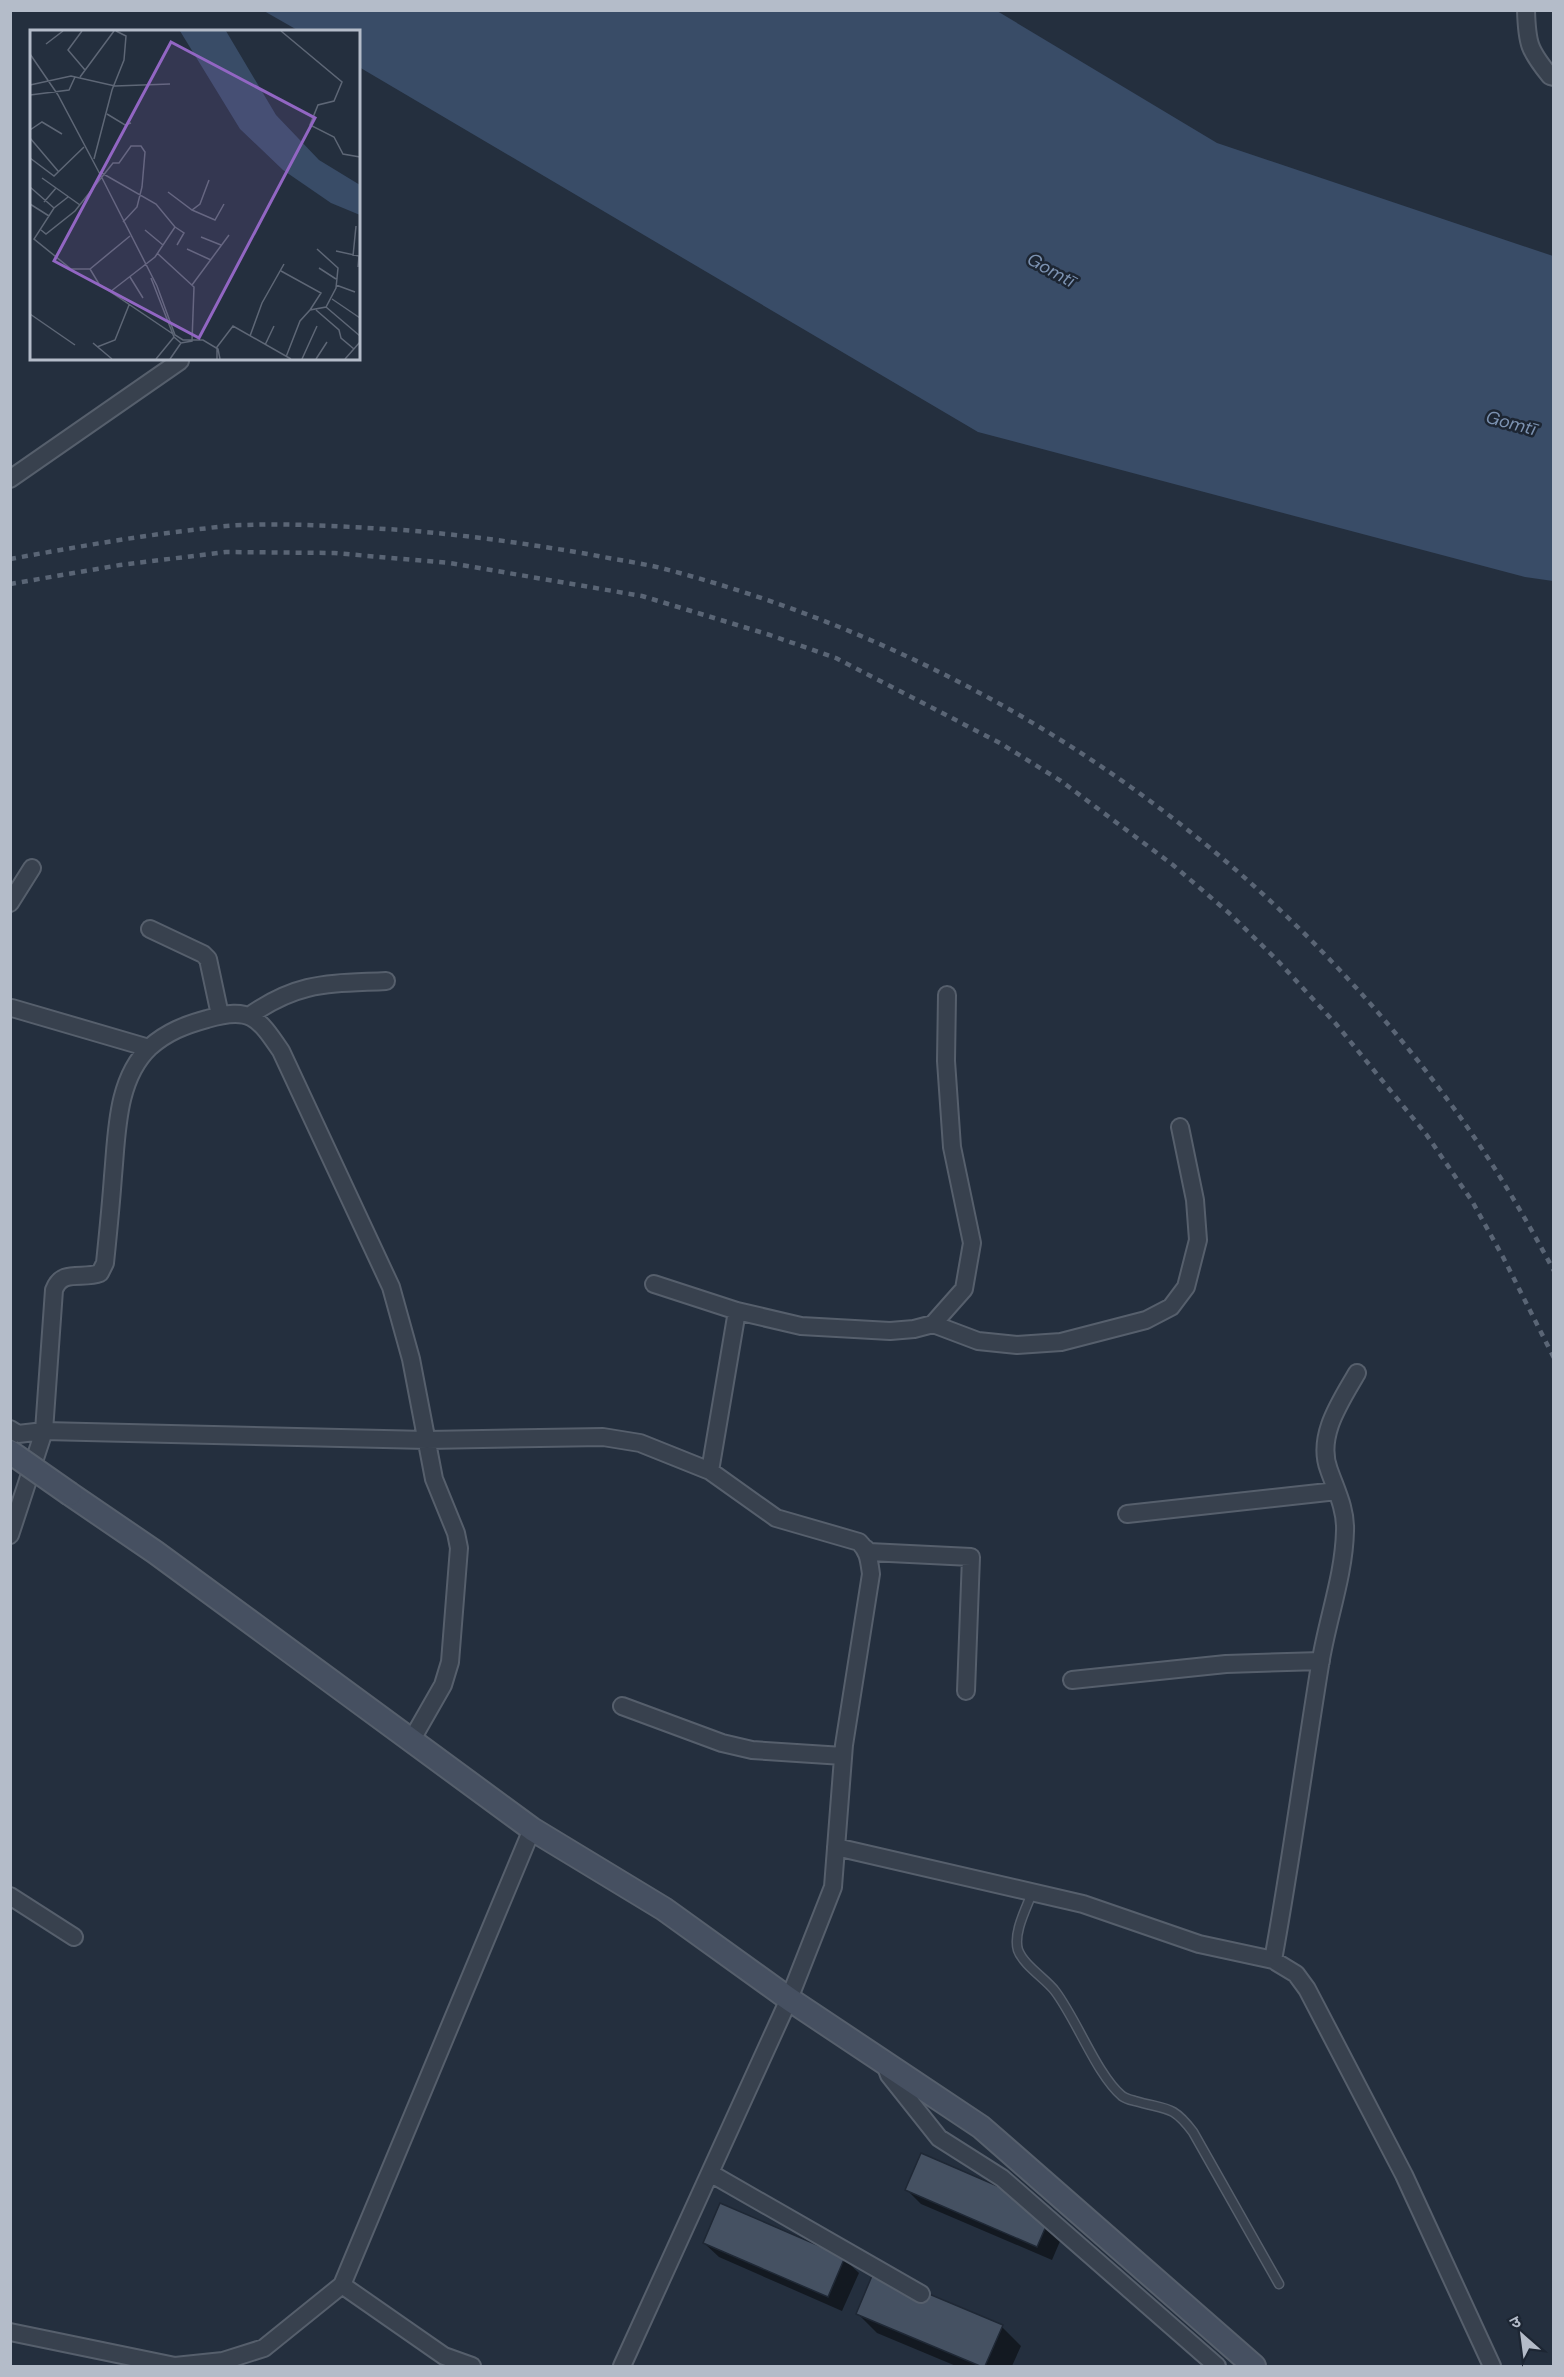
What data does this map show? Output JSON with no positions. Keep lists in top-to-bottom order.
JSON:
{
  "water": ["Gomtī"],
  "north": "top left"
}
